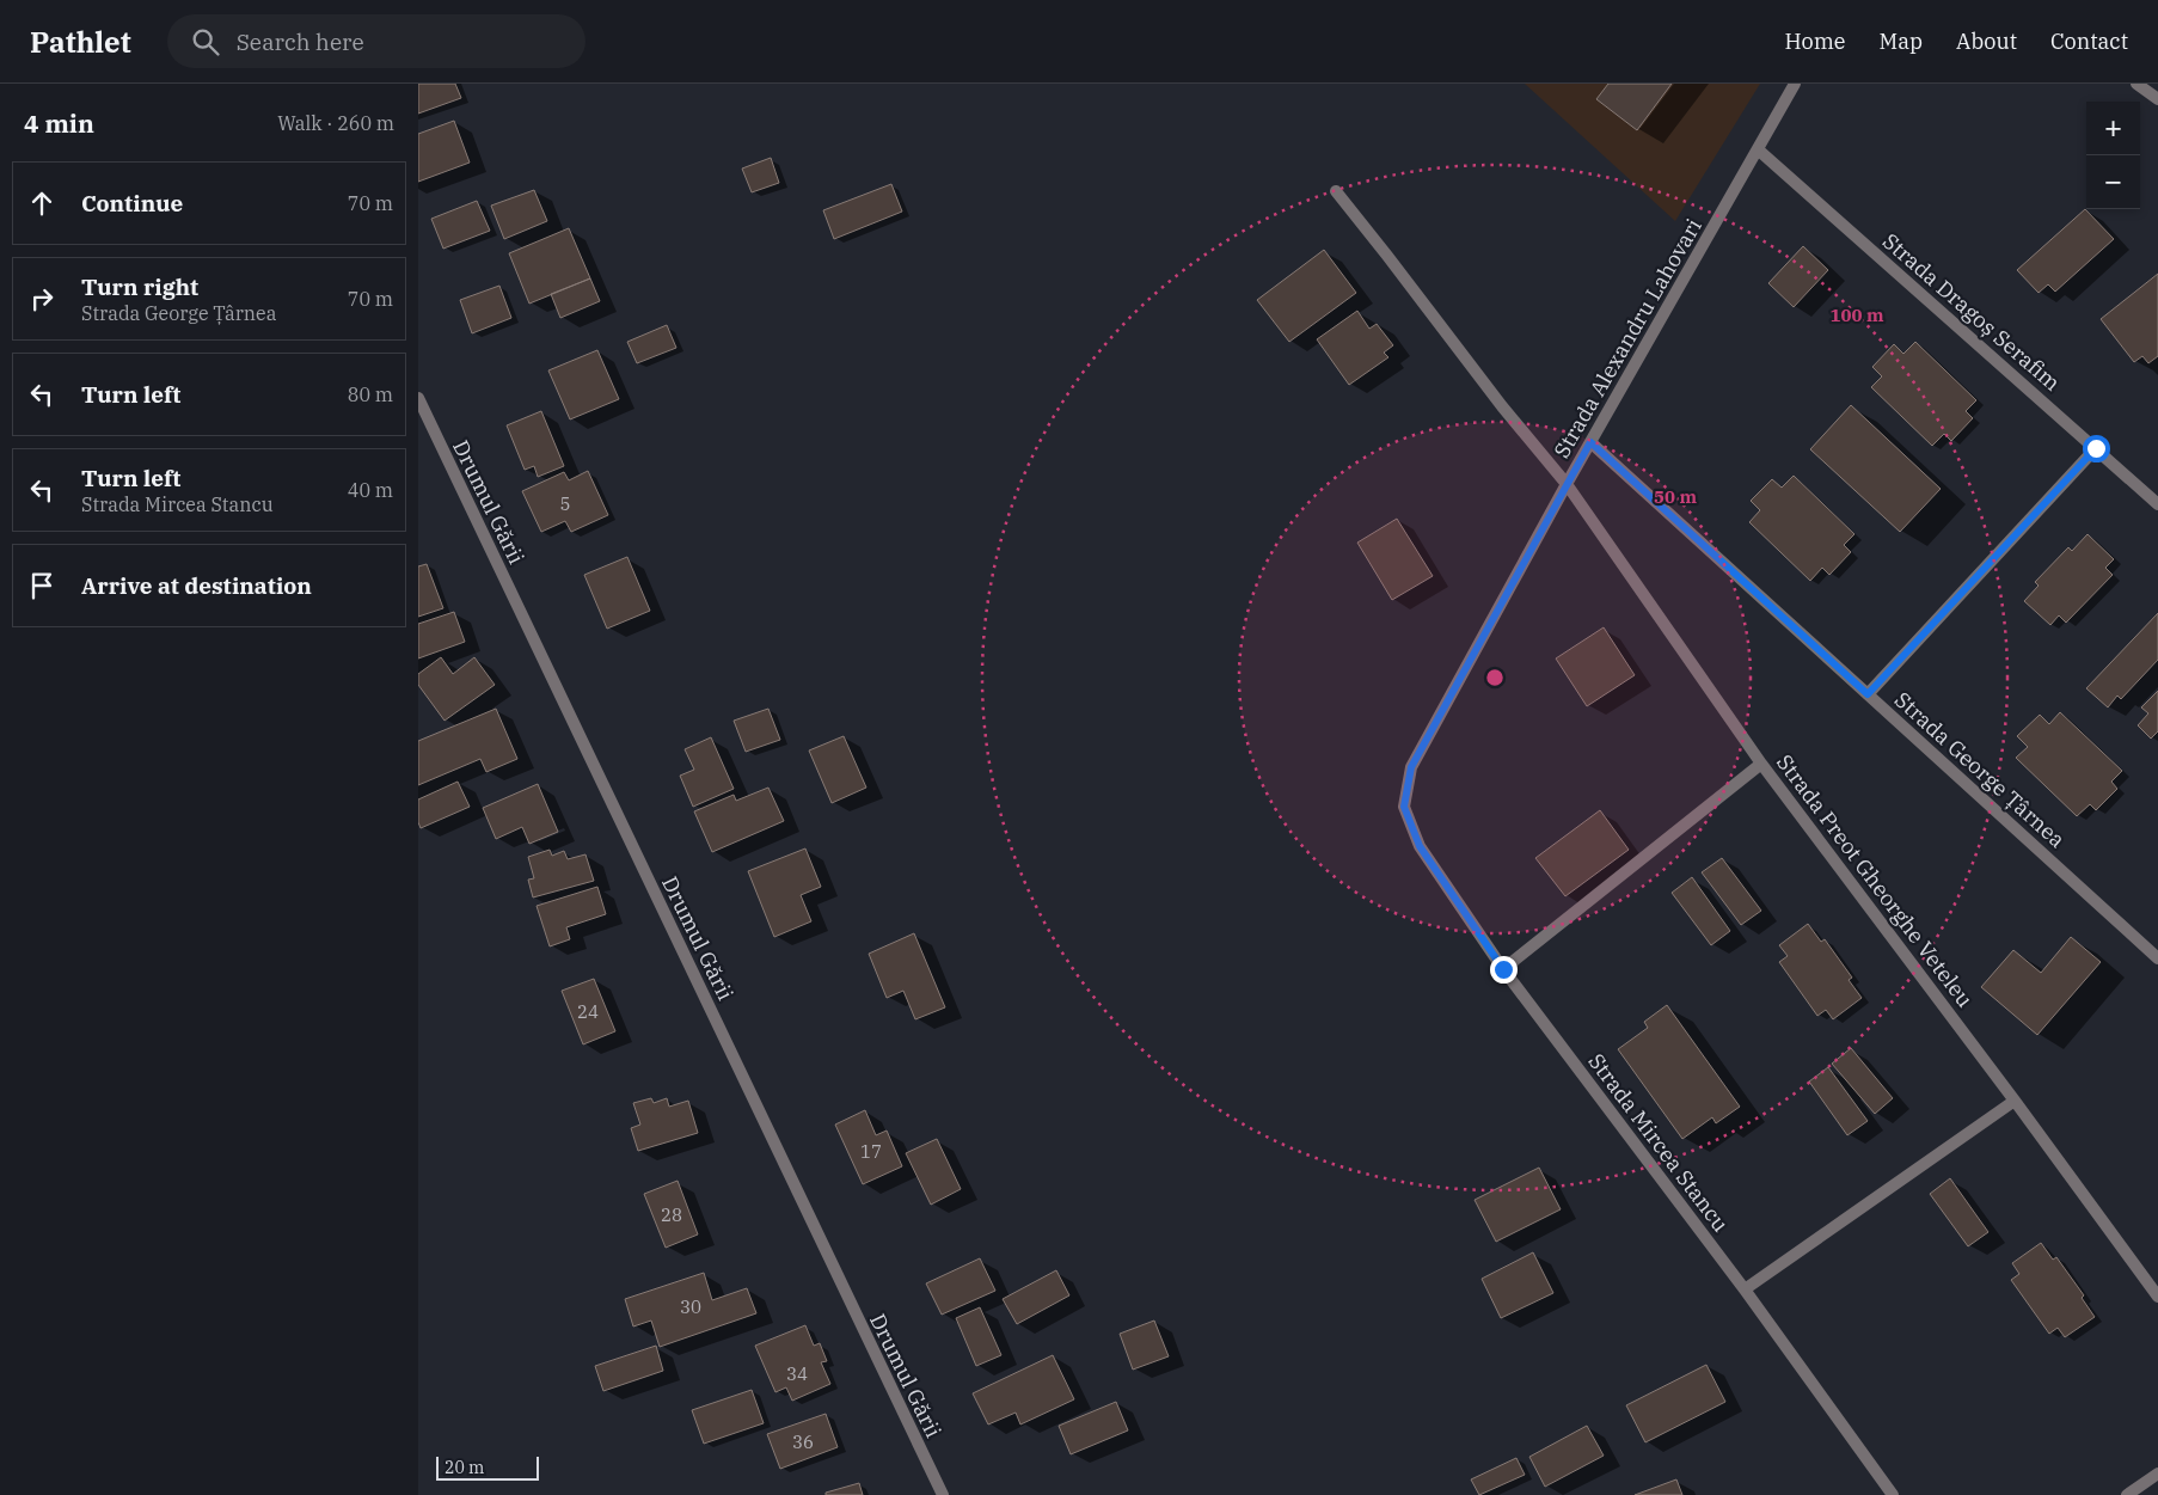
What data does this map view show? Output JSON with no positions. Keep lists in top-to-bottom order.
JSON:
{
  "streets": {
    "street": [
      "Strada Dragoș Serafim",
      "Strada Alexandru Lahovari",
      "Drumul Gării",
      "Strada George Țârnea",
      "Strada Preot Gheorghe Veteleu",
      "Strada Mircea Stancu"
    ]
  },
  "crossings": [
    ["Strada Dragoș Serafim", "Strada Alexandru Lahovari"],
    ["Strada Alexandru Lahovari", "Strada George Țârnea"],
    ["Strada Alexandru Lahovari", "Strada Preot Gheorghe Veteleu"],
    ["Strada Alexandru Lahovari", "Strada Mircea Stancu"]
  ],
  "house_numbers": [
    "5",
    "24",
    "17",
    "28",
    "30",
    "34",
    "36"
  ],
  "scale_bar": "20 m",
  "page": {
    "header": "Pathlet",
    "search": "Search here",
    "nav": [
      "Home",
      "Map",
      "About",
      "Contact"
    ],
    "heading": ["4 min", "Walk · 260 m"],
    "map_buttons": ["+", "−"],
    "list": [
      ["Continue", "70 m"],
      ["Turn right", "Strada George Țârnea", "70 m"],
      ["Turn left", "80 m"],
      ["Turn left", "Strada Mircea Stancu", "40 m"],
      "Arrive at destination"
    ],
    "scale": "20 m"
  },
  "rings": ["100 m", "50 m"]
}
